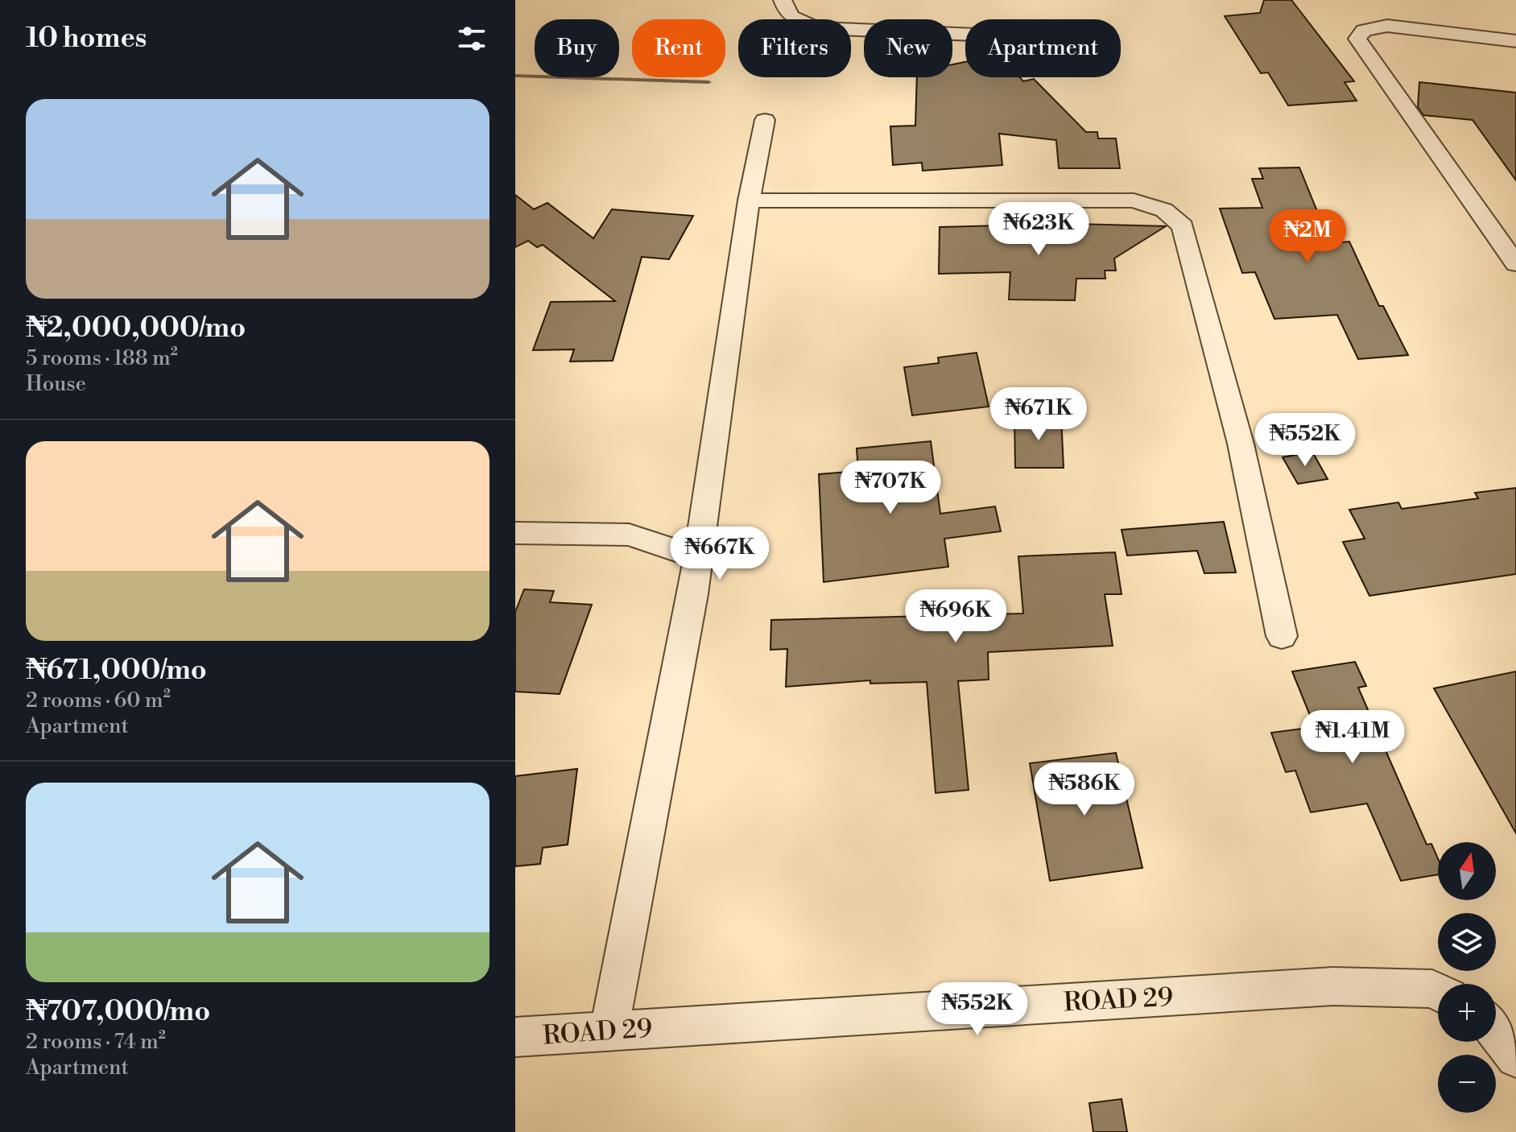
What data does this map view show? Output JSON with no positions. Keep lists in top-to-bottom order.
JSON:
{
  "streets": {
    "street": ["ROAD 29"]
  },
  "north": "top",
  "page": {
    "heading": "10 homes",
    "chip": [
      "Buy",
      "Rent",
      "Filters",
      "New",
      "Apartment"
    ],
    "list": [
      {
        "name": "₦2,000,000/mo",
        "note": "5 rooms · 188 m² · House"
      },
      {
        "name": "₦671,000/mo",
        "note": "2 rooms · 60 m² · Apartment"
      },
      {
        "name": "₦707,000/mo",
        "note": "2 rooms · 74 m² · Apartment"
      }
    ],
    "price": [
      "₦623K",
      "₦2M",
      "₦671K",
      "₦552K",
      "₦707K",
      "₦667K",
      "₦696K",
      "₦1.41M",
      "₦586K",
      "₦552K"
    ],
    "map_buttons": ["+", "−"]
  }
}
